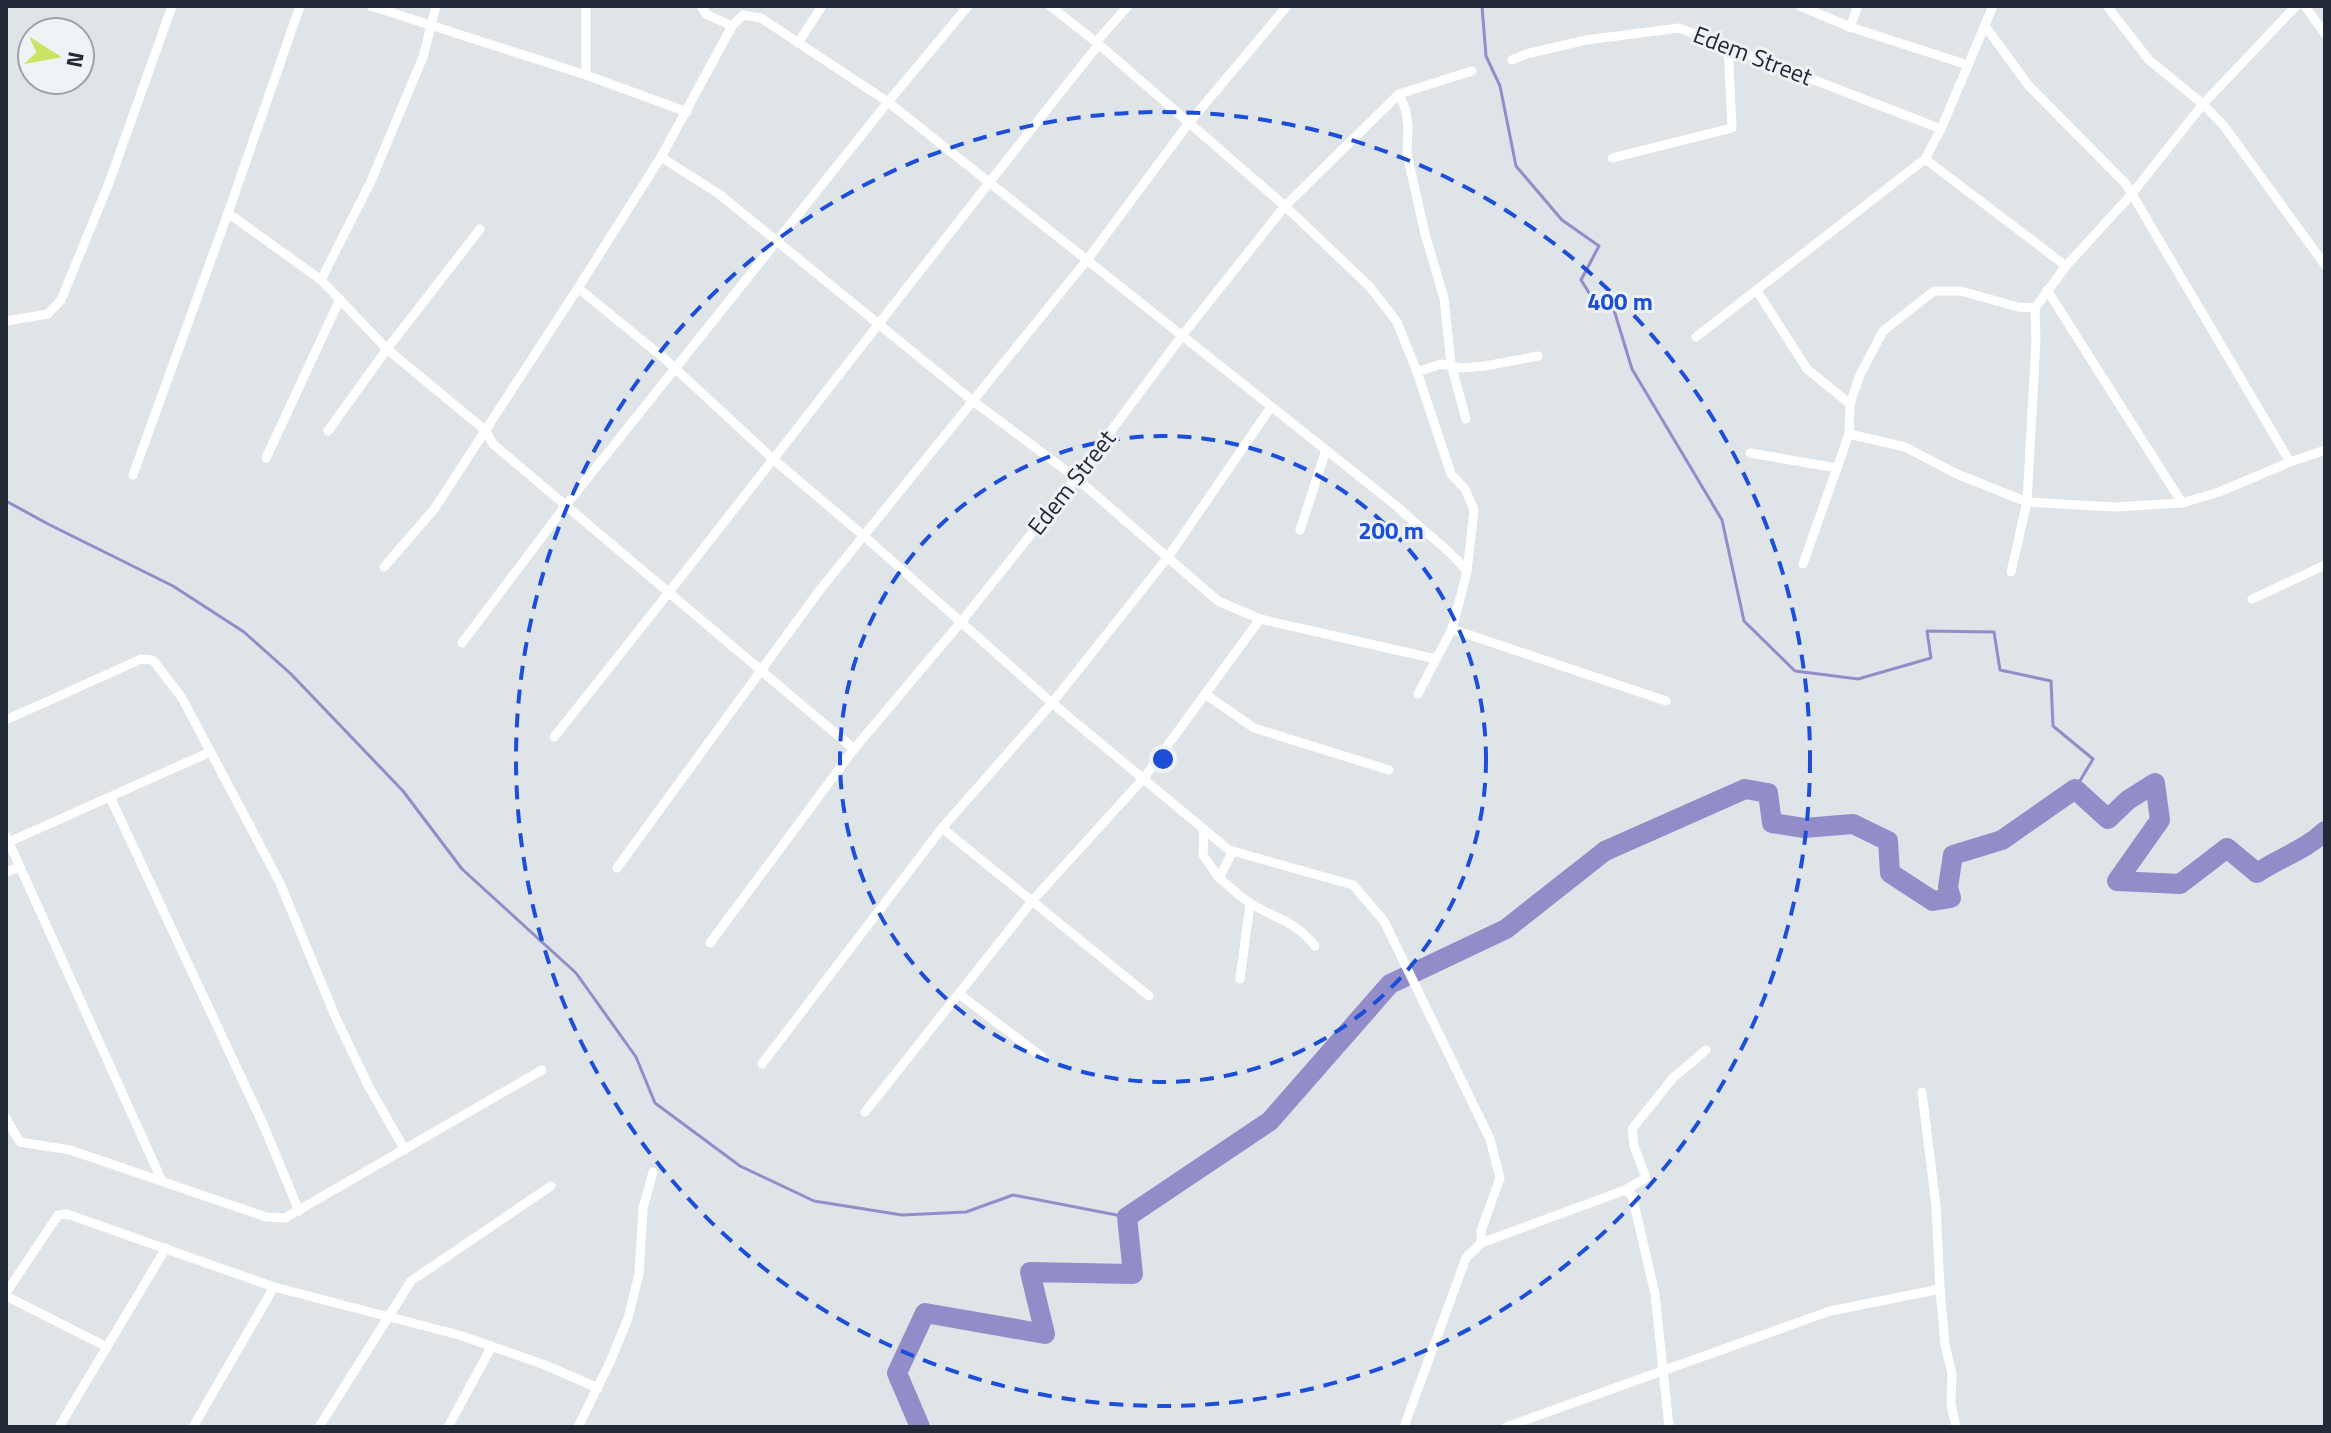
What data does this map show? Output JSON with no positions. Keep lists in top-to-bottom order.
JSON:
{
  "streets": {
    "street": ["Edem Street"]
  },
  "north": "right",
  "rings": ["400 m", "200 m"]
}
